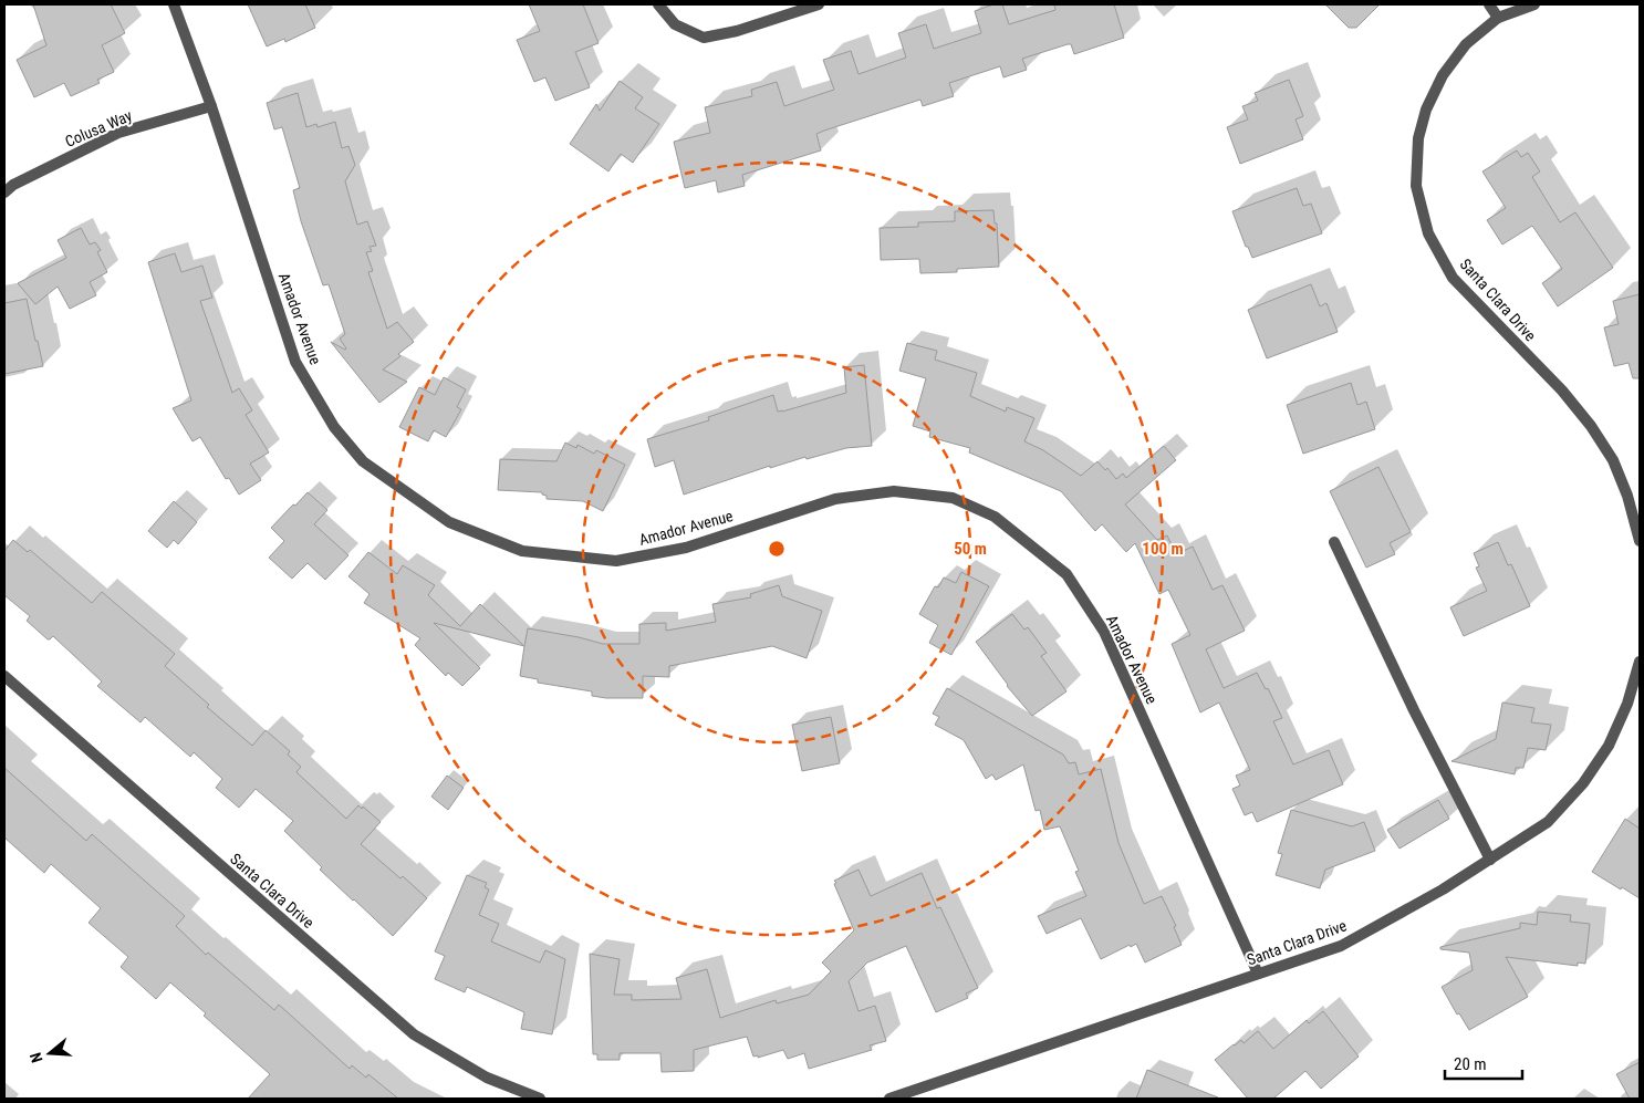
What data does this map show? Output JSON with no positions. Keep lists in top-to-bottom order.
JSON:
{
  "streets": {
    "street": ["Colusa Way", "Santa Clara Drive", "Amador Avenue"]
  },
  "crossings": [
    ["Colusa Way", "Amador Avenue"],
    ["Santa Clara Drive", "Amador Avenue"]
  ],
  "scale_bar": "20 m",
  "north": "left",
  "rings": ["50 m", "100 m"]
}
